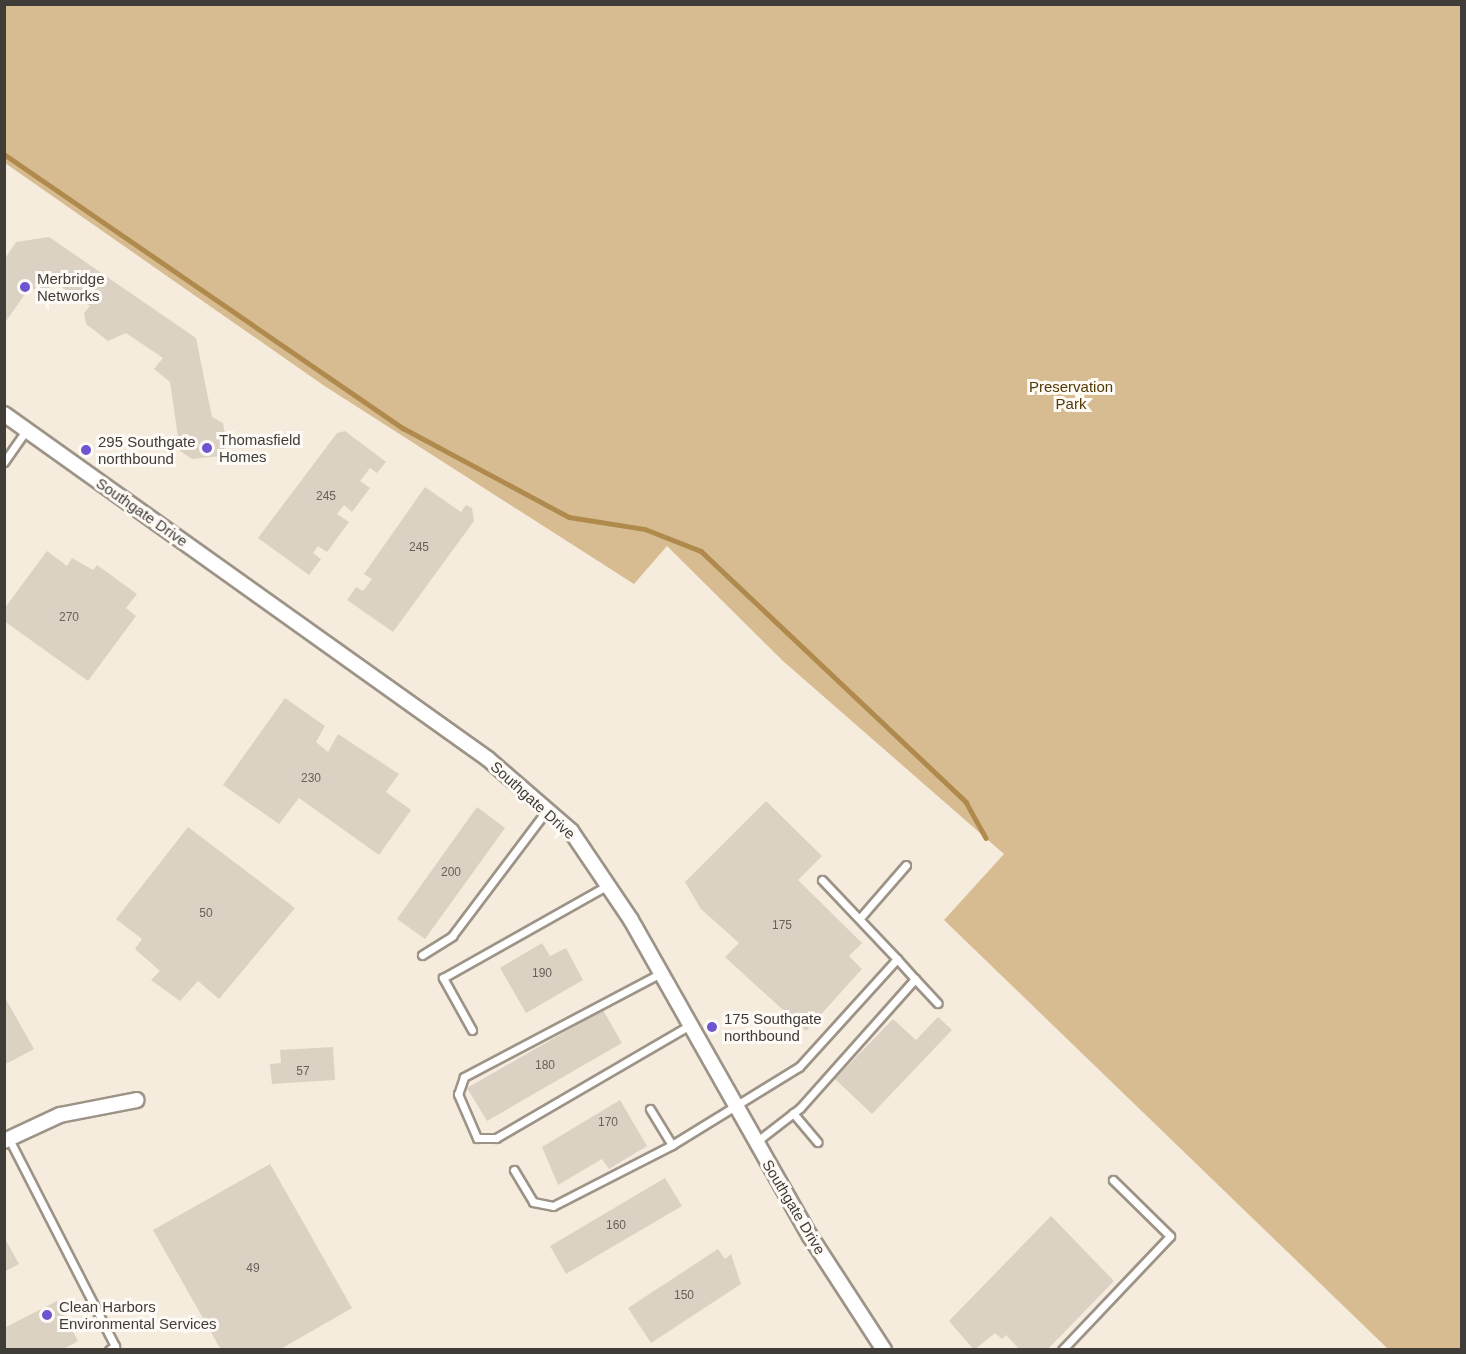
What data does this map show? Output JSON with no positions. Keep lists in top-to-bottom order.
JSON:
{
  "streets": {
    "street": ["Southgate Drive"]
  },
  "parks": ["Preservation Park"],
  "places": [
    "Merbridge Networks",
    "Thomasfield Homes",
    "295 Southgate northbound",
    "175 Southgate northbound",
    "Clean Harbors Environmental Services"
  ],
  "house_numbers": [
    "245",
    "245",
    "270",
    "230",
    "200",
    "50",
    "175",
    "190",
    "180",
    "57",
    "170",
    "160",
    "49",
    "150"
  ]
}
